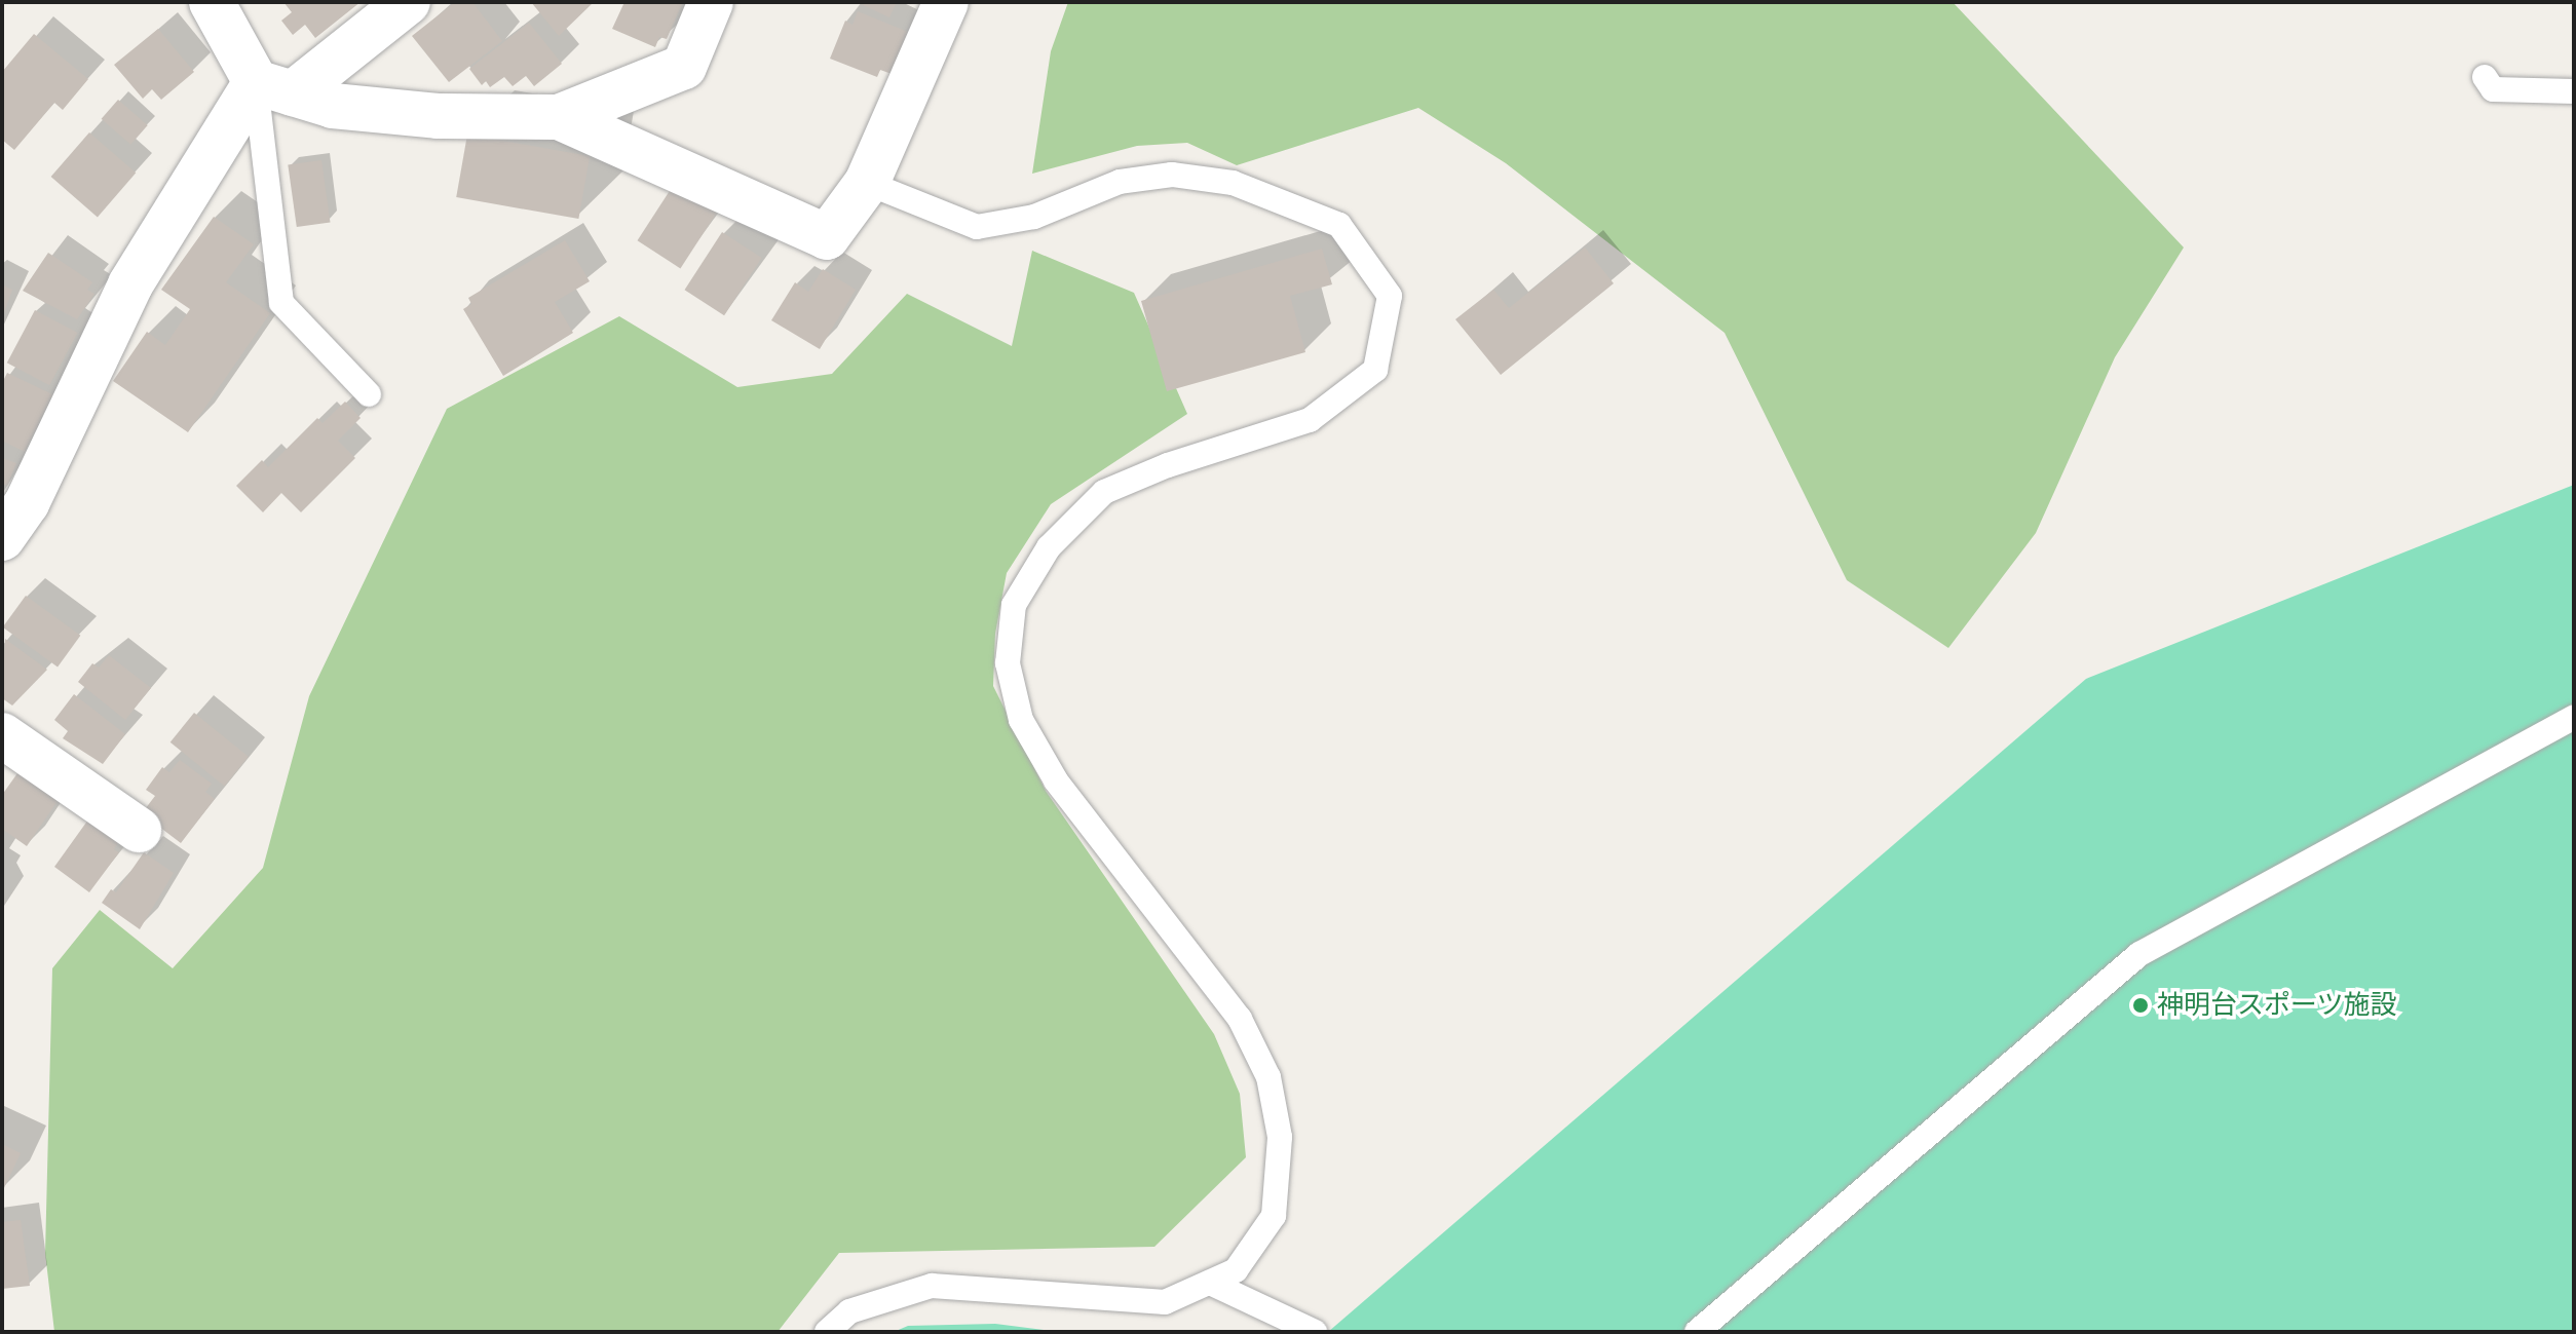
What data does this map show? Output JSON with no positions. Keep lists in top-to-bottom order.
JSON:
{
  "places": ["神明台スポーツ施設"]
}
